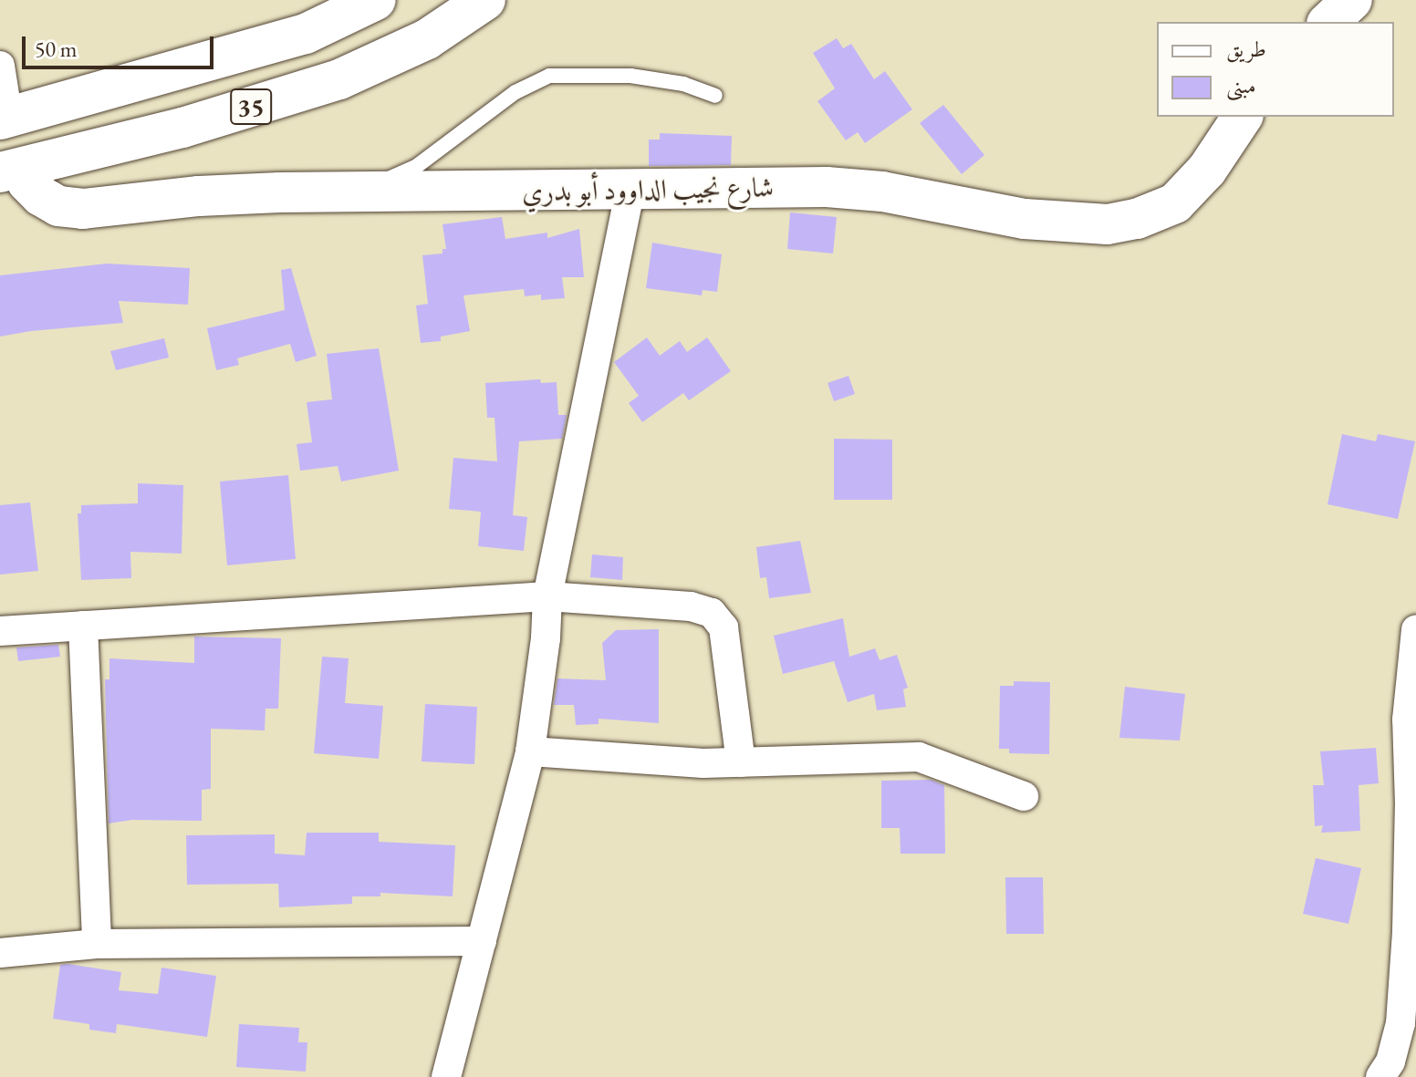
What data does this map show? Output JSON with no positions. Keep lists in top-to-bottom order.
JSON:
{
  "streets": {
    "main road": ["35", "شارع نجيب الداوود أبو بدري"]
  },
  "crossings": [
    ["35", "شارع نجيب الداوود أبو بدري"]
  ],
  "legend": ["طريق", "مبنى"],
  "scale_bar": "50 m"
}
